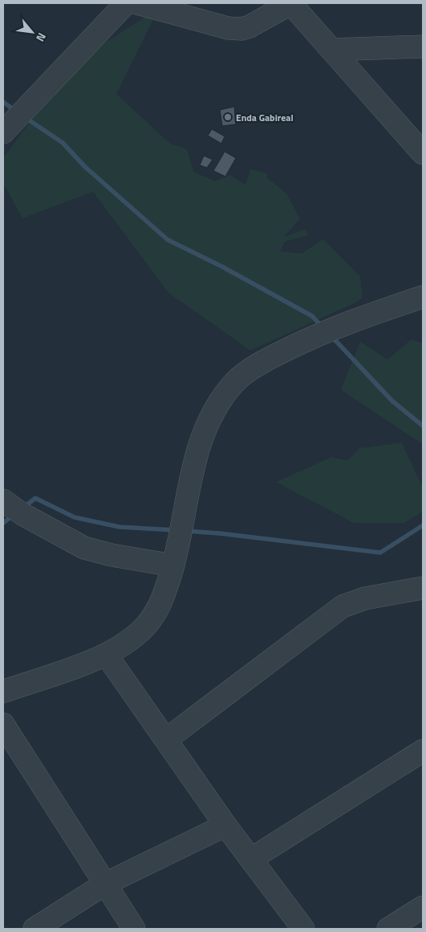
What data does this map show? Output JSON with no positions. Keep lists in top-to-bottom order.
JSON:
{
  "places": ["Enda Gabireal"],
  "north": "bottom right"
}
